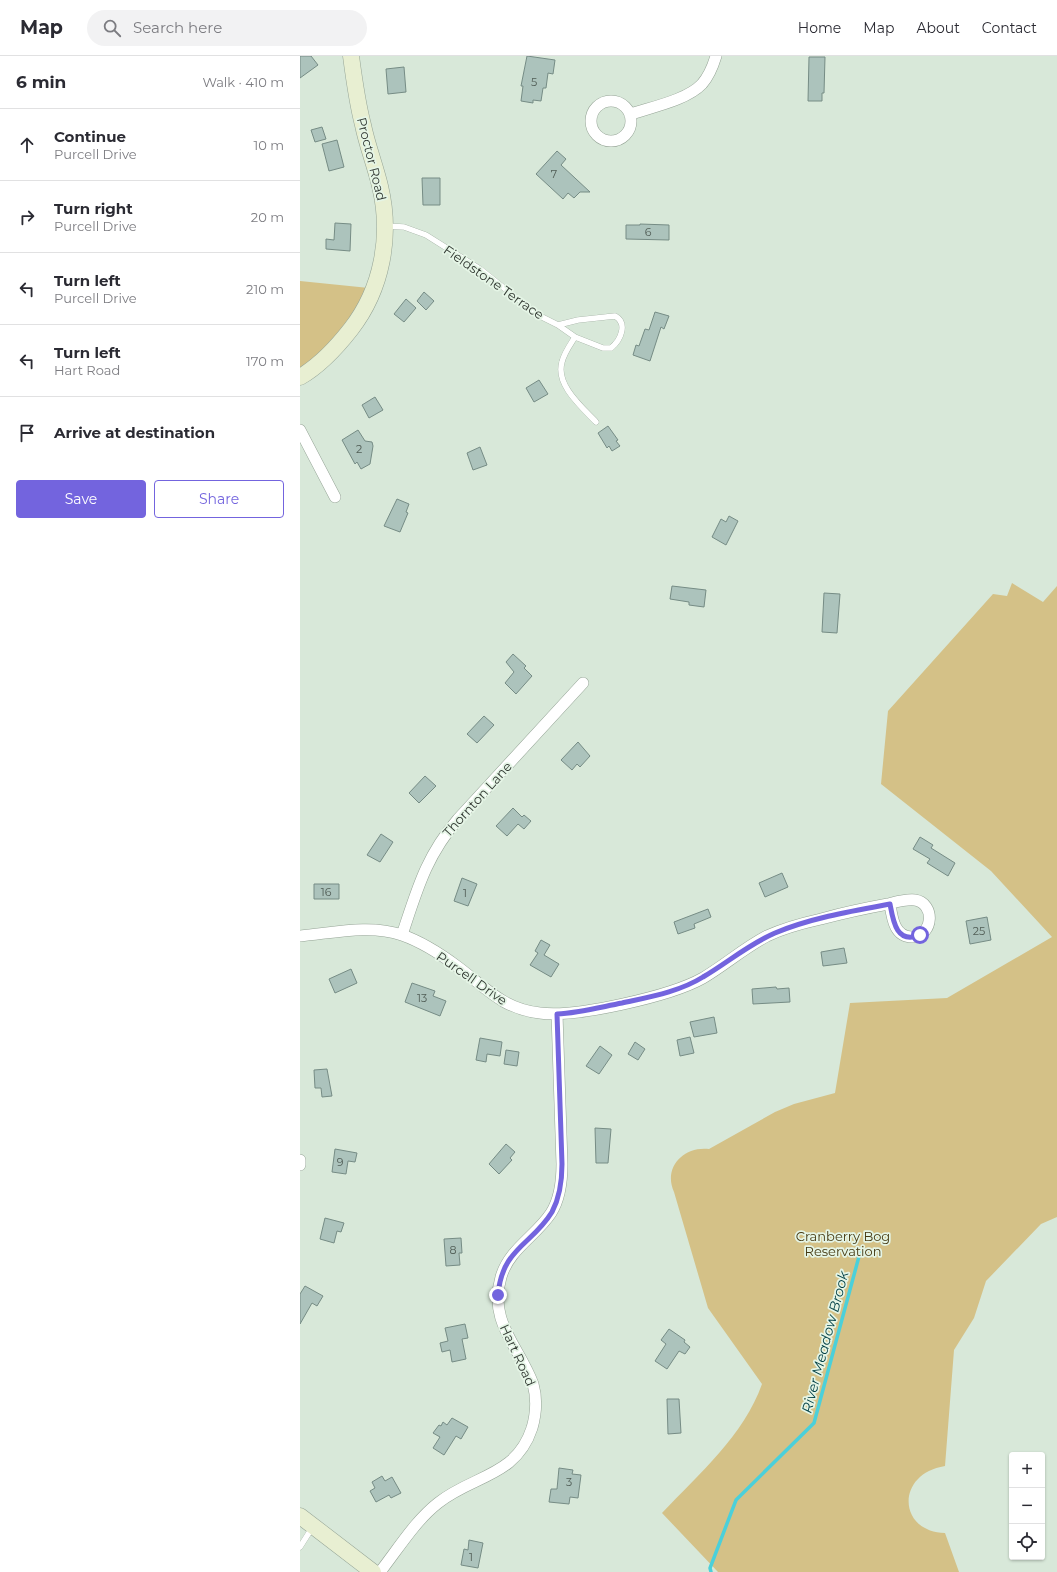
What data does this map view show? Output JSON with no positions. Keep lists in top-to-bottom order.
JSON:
{
  "streets": {
    "main road": ["Proctor Road"],
    "street": ["Thornton Lane", "Purcell Drive", "Hart Road"],
    "lane": ["Fieldstone Terrace"]
  },
  "crossings": [
    ["Proctor Road", "Fieldstone Terrace"],
    ["Thornton Lane", "Purcell Drive"],
    ["Purcell Drive", "Hart Road"]
  ],
  "water": ["River Meadow Brook"],
  "parks": ["Cranberry Bog Reservation"],
  "house_numbers": [
    "5",
    "7",
    "6",
    "2",
    "16",
    "1",
    "25",
    "13",
    "9",
    "8",
    "3",
    "1"
  ],
  "page": {
    "header": "Map",
    "search": "Search here",
    "nav": [
      "Home",
      "Map",
      "About",
      "Contact"
    ],
    "heading": ["6 min", "Walk · 410 m"],
    "list": [
      ["Continue", "Purcell Drive", "10 m"],
      ["Turn right", "Purcell Drive", "20 m"],
      ["Turn left", "Purcell Drive", "210 m"],
      ["Turn left", "Hart Road", "170 m"],
      "Arrive at destination"
    ],
    "buttons": ["Save", "Share"],
    "map_buttons": ["+", "−"]
  }
}
